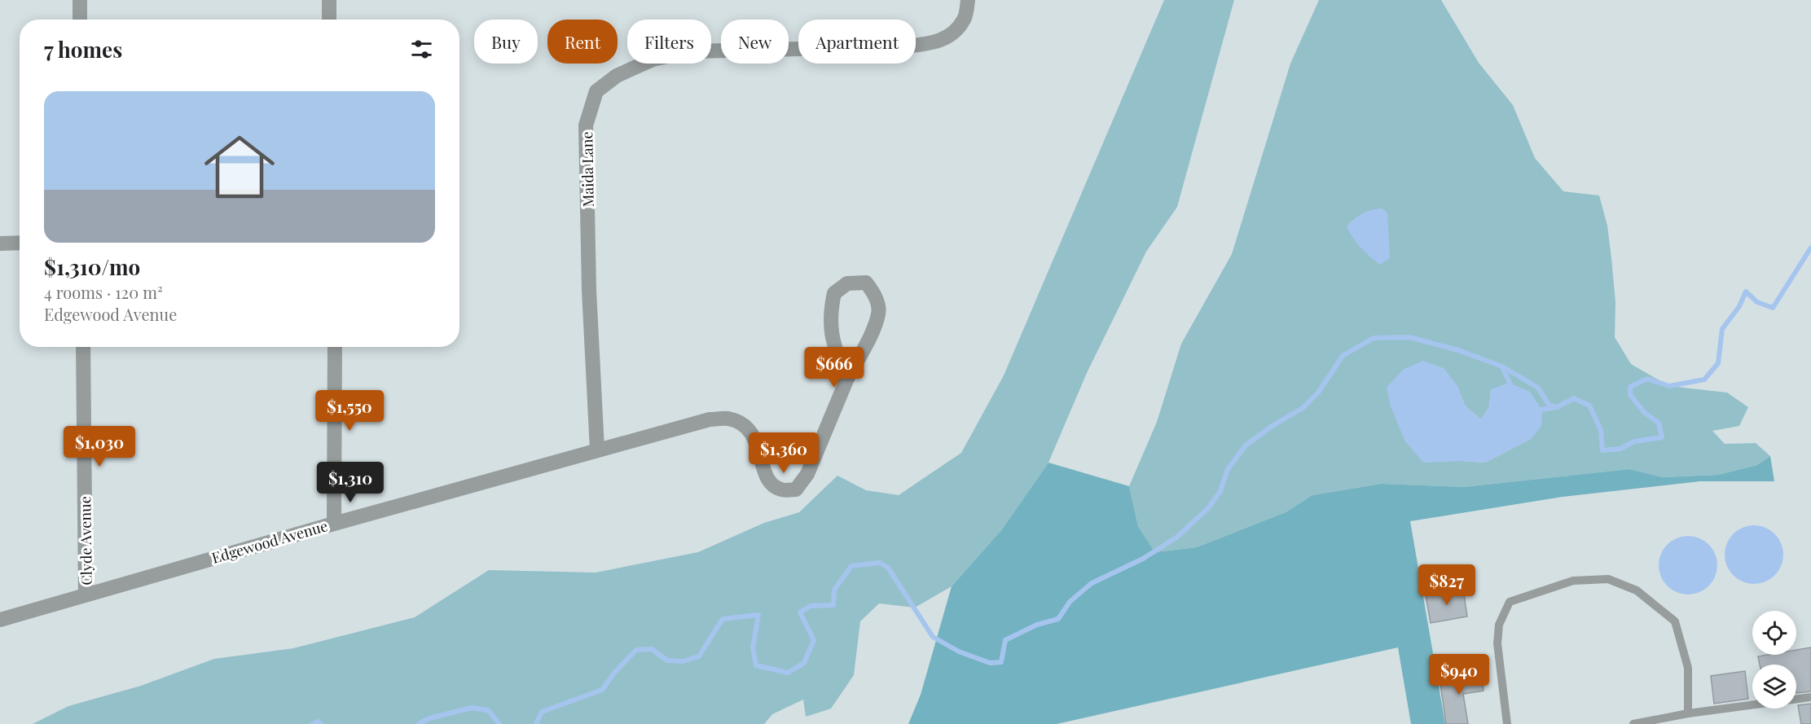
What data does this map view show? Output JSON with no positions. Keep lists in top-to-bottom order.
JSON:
{
  "streets": {
    "street": ["Maida Lane", "Clyde Avenue", "Edgewood Avenue"]
  },
  "crossings": [
    ["Maida Lane", "Edgewood Avenue"],
    ["Clyde Avenue", "Edgewood Avenue"]
  ],
  "page": {
    "chip": [
      "Buy",
      "Rent",
      "Filters",
      "New",
      "Apartment"
    ],
    "heading": "7 homes",
    "list": [
      {
        "name": "$1,310/mo",
        "note": "4 rooms · 120 m² · Edgewood Avenue"
      }
    ],
    "price": [
      "$666",
      "$1,550",
      "$1,030",
      "$1,360",
      "$1,310",
      "$827",
      "$940"
    ]
  }
}
